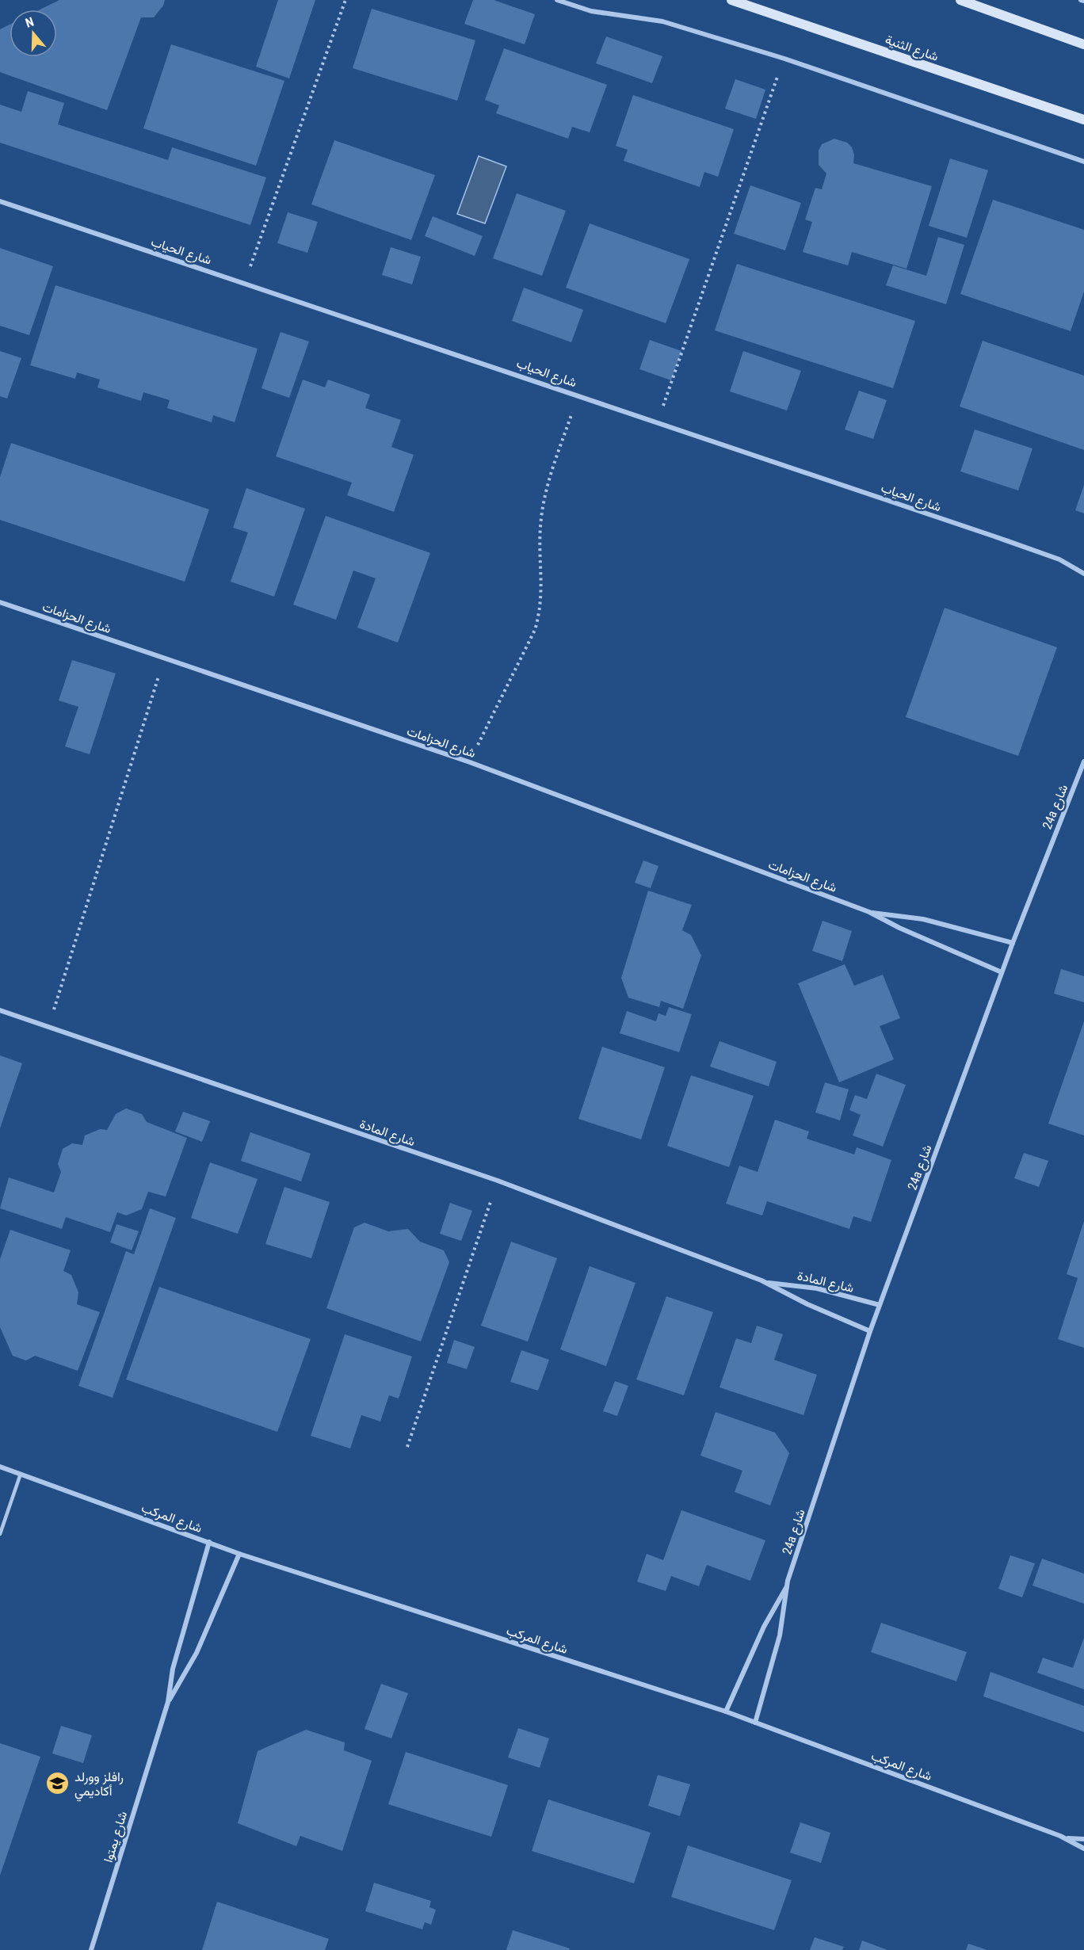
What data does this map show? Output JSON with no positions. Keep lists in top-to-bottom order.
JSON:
{
  "streets": {
    "main road": ["شارع الثنية"],
    "street": [
      "شارع الحياب",
      "شارع الحزامات",
      "24a شارع",
      "شارع المادة",
      "شارع المركب",
      "شارع يمتوا"
    ]
  },
  "crossings": [
    ["شارع الحزامات", "24a شارع"],
    ["24a شارع", "شارع المادة"],
    ["24a شارع", "شارع المركب"],
    ["شارع المركب", "شارع يمتوا"]
  ],
  "places": {
    "school or university": ["رافلز وورلد أكاديمي"]
  },
  "north": "top"
}
